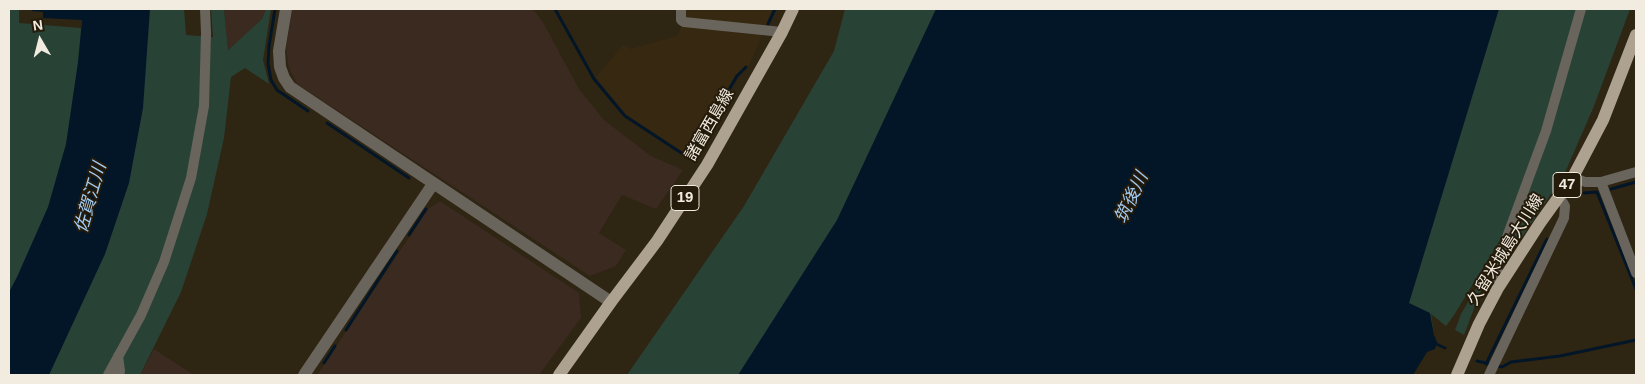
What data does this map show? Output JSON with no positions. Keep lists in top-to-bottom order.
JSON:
{
  "streets": {
    "main road": [
      "諸富西島線",
      "47",
      "19",
      "久留米城島大川線"
    ]
  },
  "water": ["佐賀江川", "筑後川"],
  "north": "top"
}
